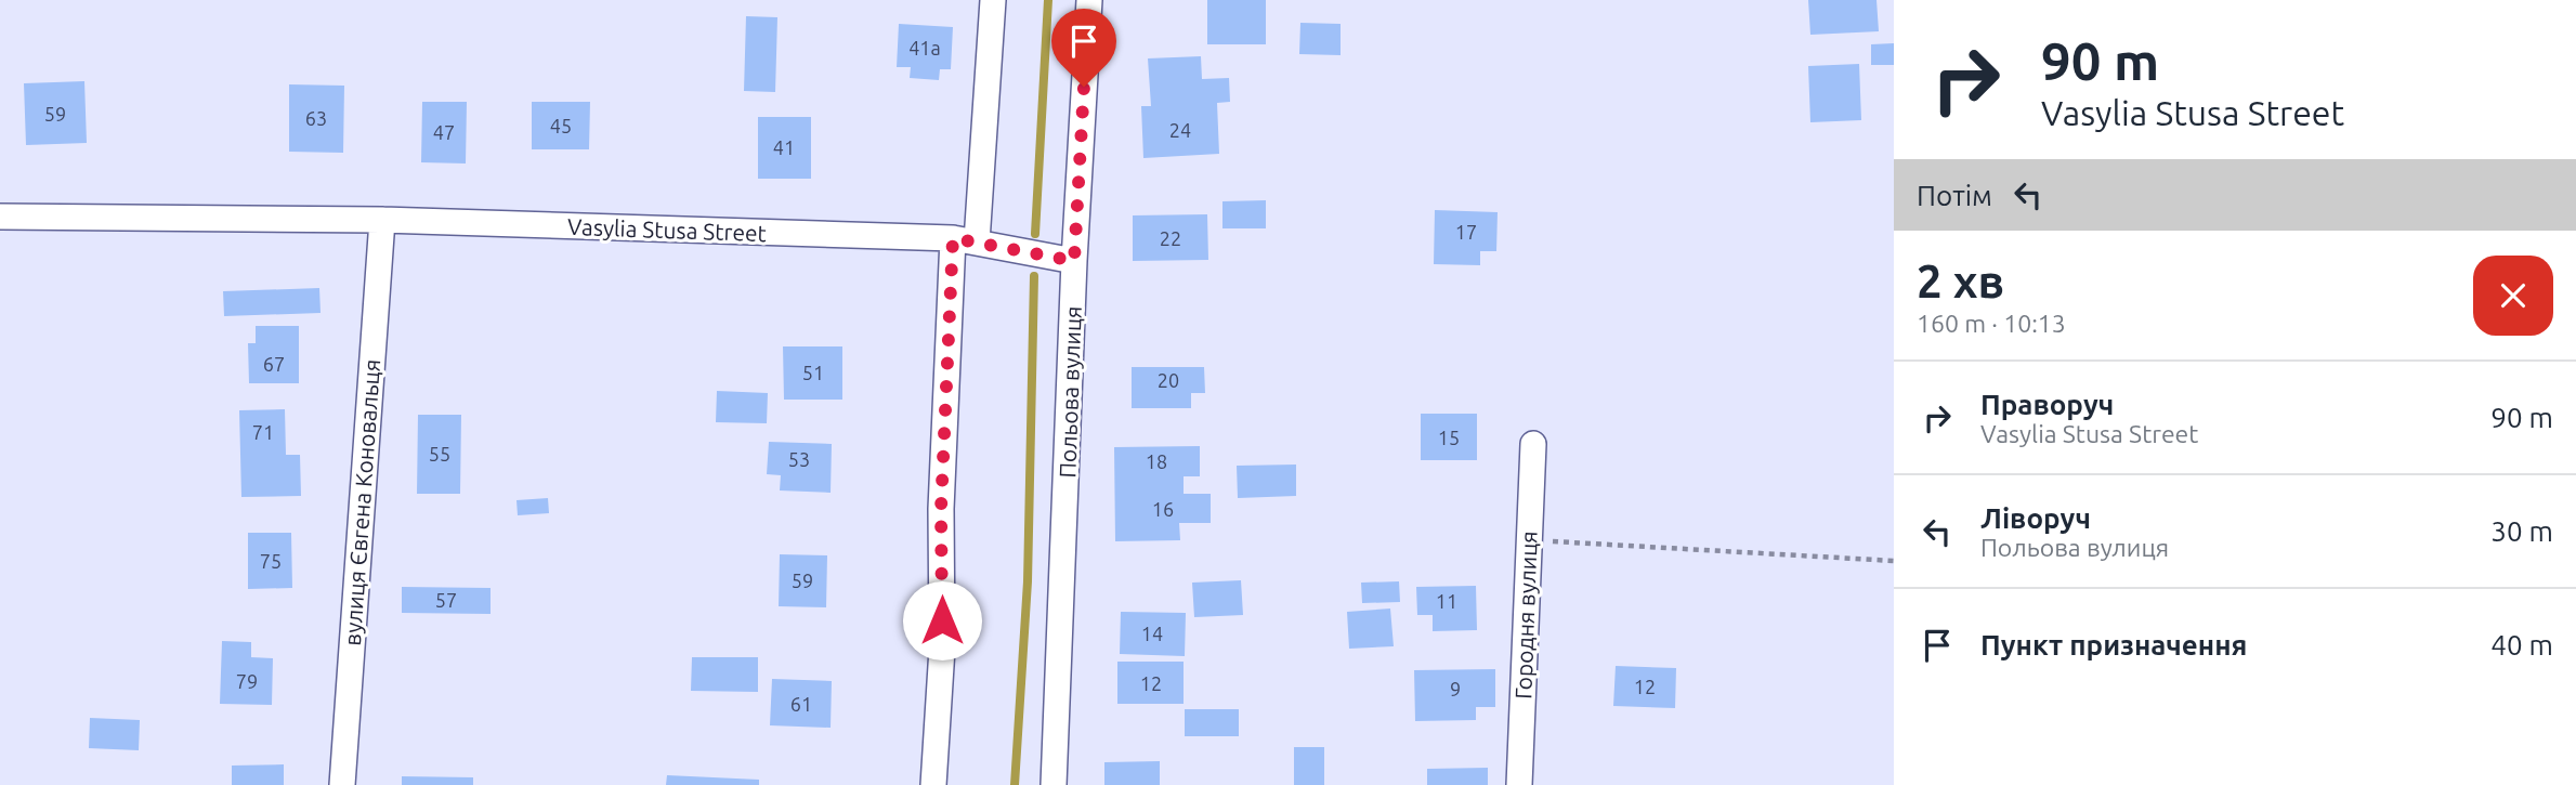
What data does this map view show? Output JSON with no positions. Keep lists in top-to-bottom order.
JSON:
{
  "streets": {
    "street": [
      "Vasylia Stusa Street",
      "Польова вулиця",
      "вулиця Євгена Коновальця",
      "Городня вулиця"
    ]
  },
  "crossings": [
    ["Vasylia Stusa Street", "Польова вулиця"],
    ["Vasylia Stusa Street", "вулиця Євгена Коновальця"]
  ],
  "house_numbers": [
    "41а",
    "59",
    "63",
    "45",
    "24",
    "47",
    "41",
    "17",
    "22",
    "67",
    "51",
    "20",
    "71",
    "15",
    "55",
    "53",
    "18",
    "16",
    "75",
    "59",
    "57",
    "11",
    "14",
    "79",
    "12",
    "12",
    "9",
    "61"
  ],
  "page": {
    "turn": ["90 m", "Vasylia Stusa Street"],
    "then": "Потім",
    "heading": ["2 хв", "160 m · 10:13"],
    "list": [
      {
        "name": "Праворуч",
        "note": "Vasylia Stusa Street",
        "value": "90 m"
      },
      {
        "name": "Ліворуч",
        "note": "Польова вулиця",
        "value": "30 m"
      },
      {
        "name": "Пункт призначення",
        "value": "40 m"
      }
    ]
  }
}
